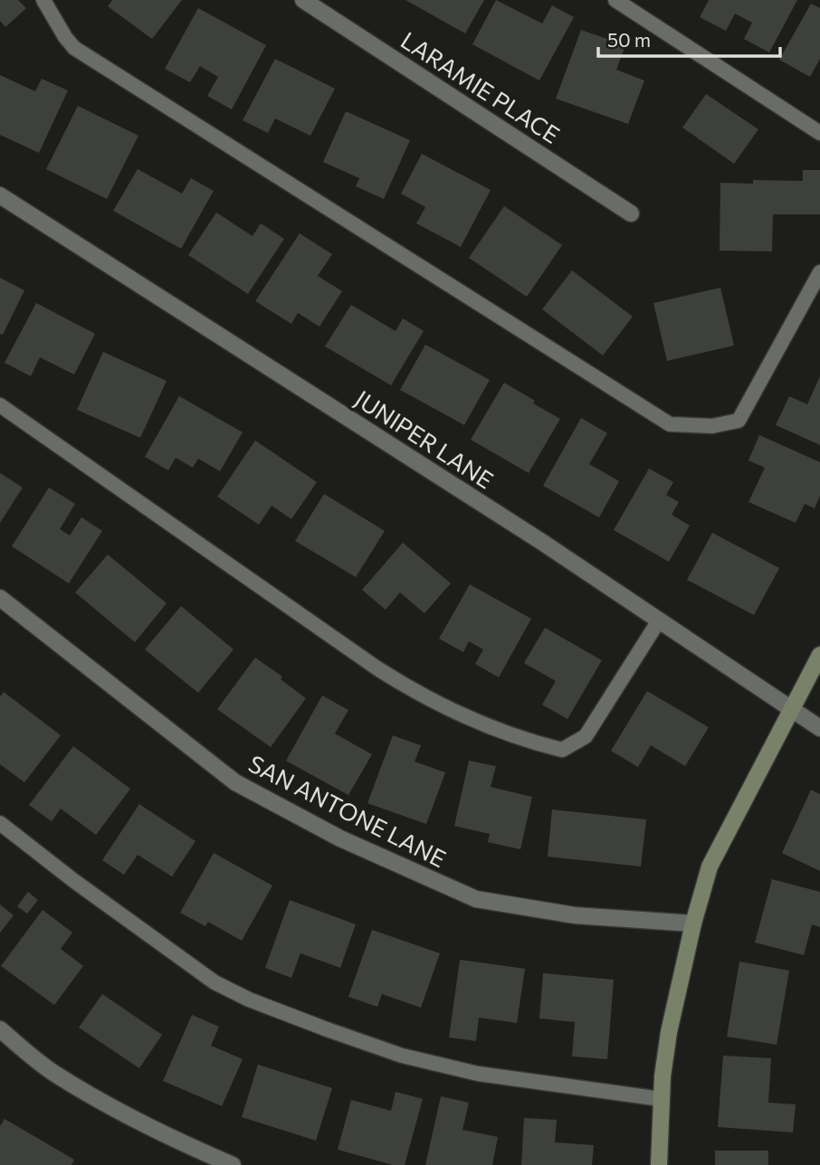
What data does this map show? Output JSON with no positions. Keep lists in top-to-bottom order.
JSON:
{
  "streets": {
    "street": ["LARAMIE PLACE", "JUNIPER LANE", "SAN ANTONE LANE"]
  },
  "scale_bar": "50 m"
}
